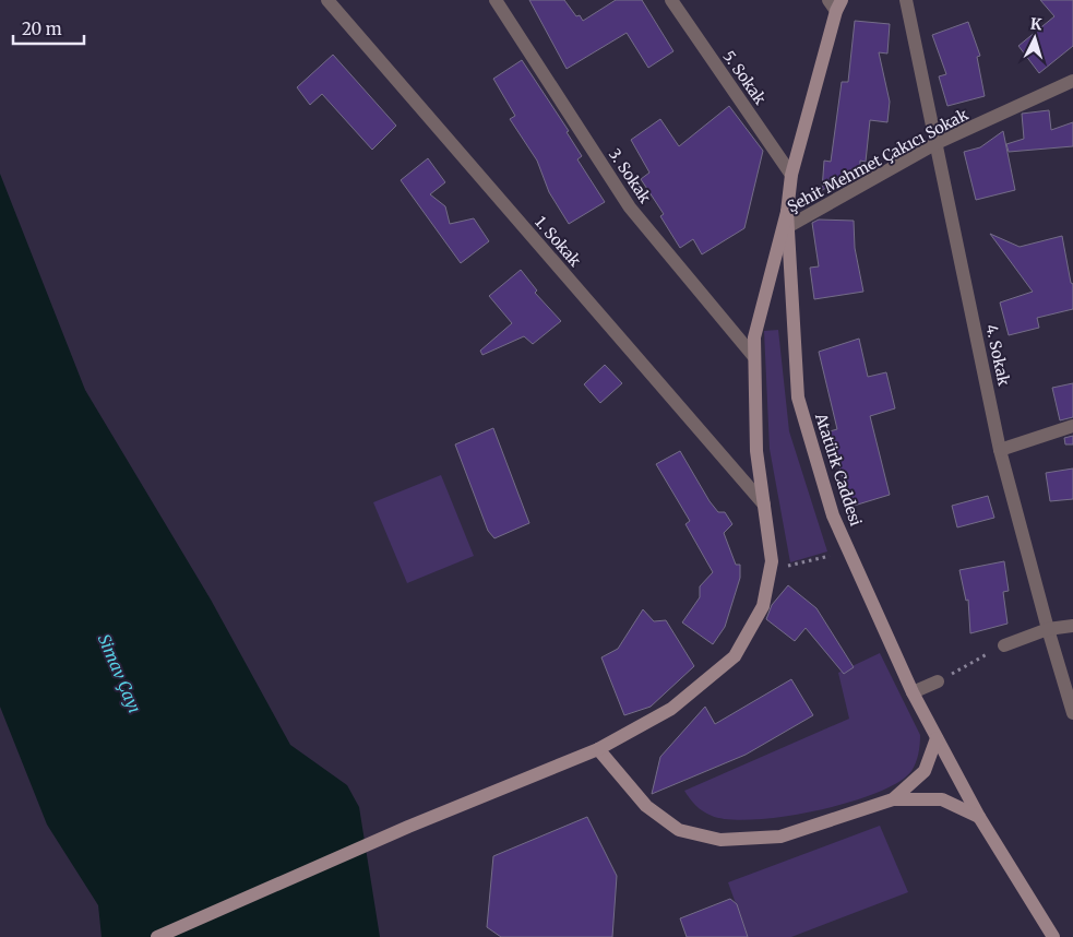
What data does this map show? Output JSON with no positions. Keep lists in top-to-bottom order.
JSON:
{
  "streets": {
    "main road": ["Atatürk Caddesi"],
    "street": [
      "5. Sokak",
      "Şehit Mehmet Çakıcı Sokak",
      "3. Sokak",
      "1. Sokak",
      "4. Sokak"
    ]
  },
  "crossings": [
    ["5. Sokak", "Atatürk Caddesi"],
    ["Şehit Mehmet Çakıcı Sokak", "4. Sokak"],
    ["Şehit Mehmet Çakıcı Sokak", "Atatürk Caddesi"]
  ],
  "water": ["Simav Çayı"],
  "scale_bar": "20 m",
  "north": "top"
}
